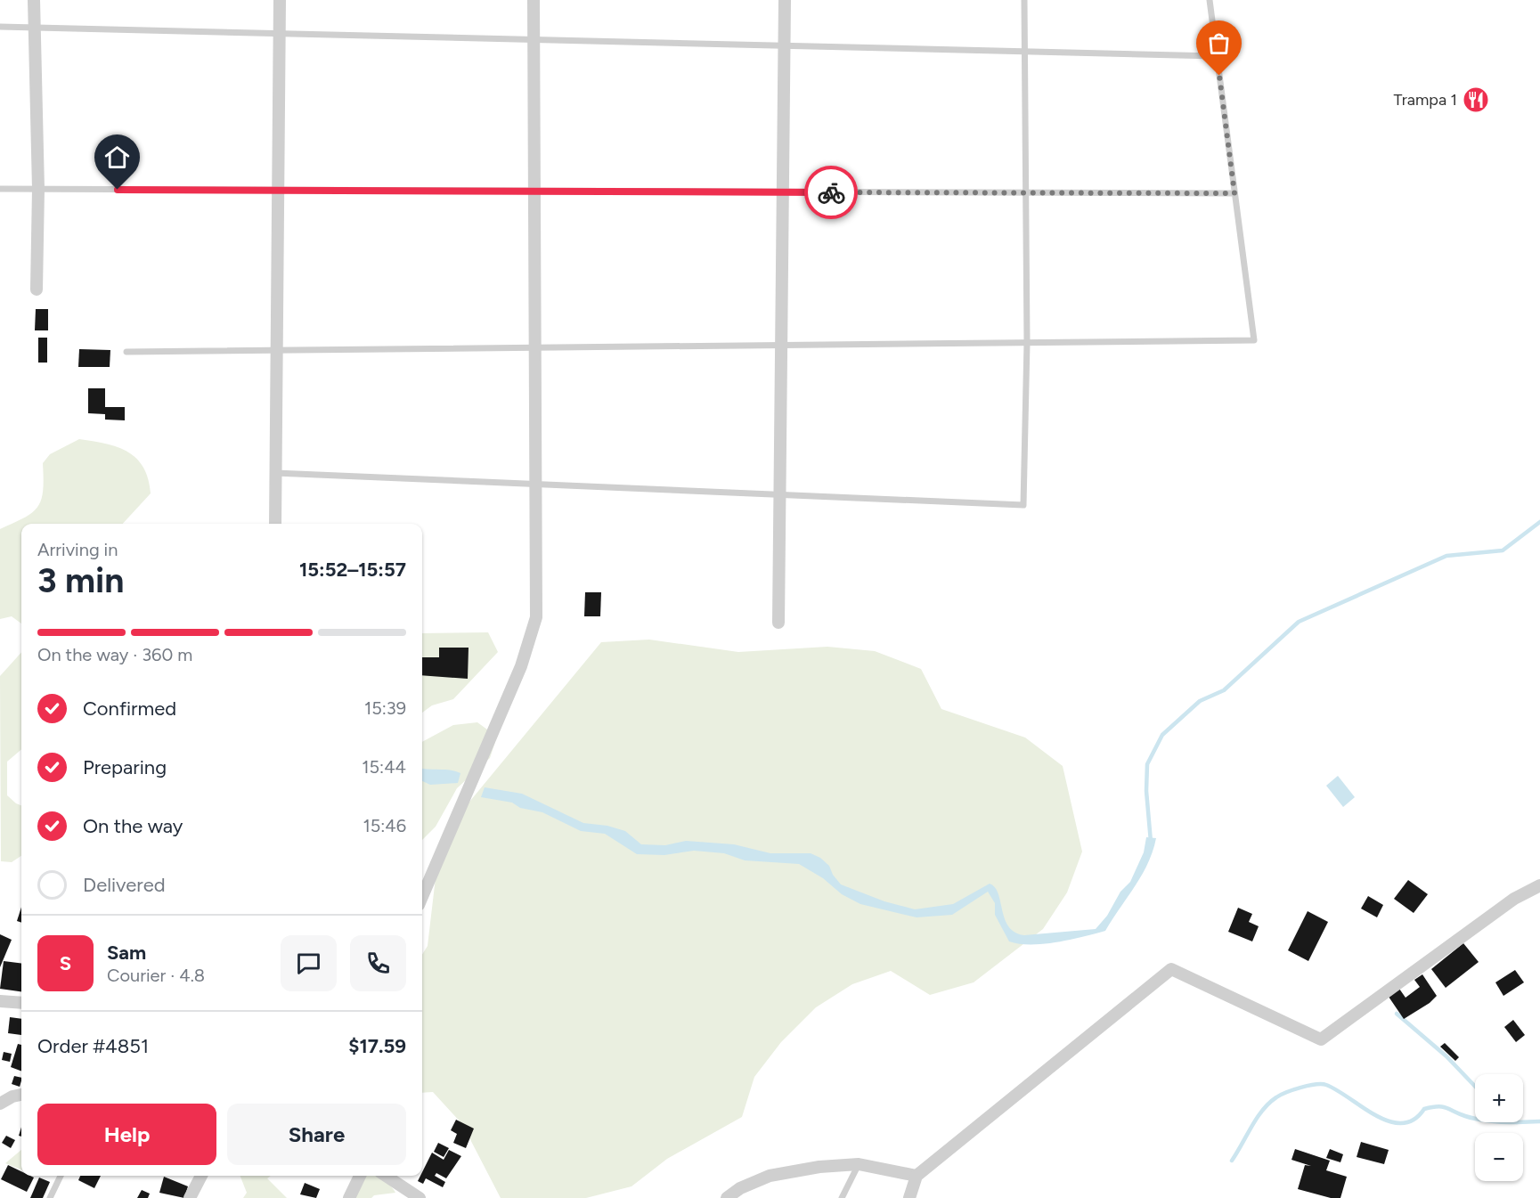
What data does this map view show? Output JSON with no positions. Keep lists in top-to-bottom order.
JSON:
{
  "places": {
    "restaurant": ["Trampa 1"]
  },
  "page": {
    "heading": ["3 min", "Arriving in", "15:52–15:57"],
    "panel": [
      "Sam",
      "Courier · 4.8",
      "Order #4851",
      "$17.59"
    ],
    "bar": "On the way · 360 m",
    "list": [
      ["Confirmed", "15:39"],
      ["Preparing", "15:44"],
      ["On the way", "15:46"],
      "Delivered"
    ],
    "round": "S",
    "map_buttons": ["+", "−"],
    "buttons": ["Help", "Share"]
  }
}
